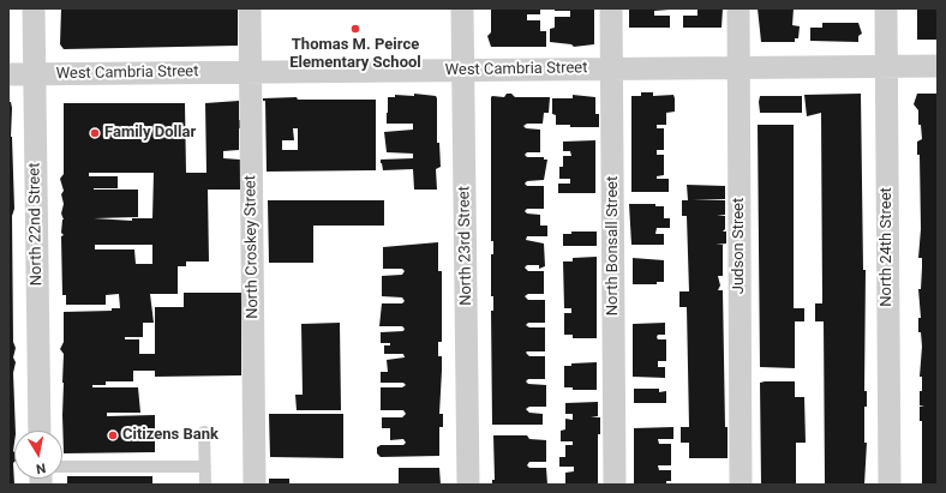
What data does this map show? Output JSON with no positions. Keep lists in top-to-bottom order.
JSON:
{
  "streets": {
    "street": [
      "West Cambria Street",
      "North 22nd Street",
      "North 23rd Street",
      "North Bonsall Street",
      "Judson Street",
      "North Croskey Street",
      "North 24th Street"
    ]
  },
  "crossings": [
    ["West Cambria Street", "North 22nd Street"],
    ["West Cambria Street", "North 23rd Street"],
    ["West Cambria Street", "North Bonsall Street"],
    ["West Cambria Street", "Judson Street"],
    ["West Cambria Street", "North Croskey Street"],
    ["West Cambria Street", "North 24th Street"]
  ],
  "places": ["Thomas M. Peirce Elementary School", "Family Dollar", "Citizens Bank"],
  "north": "bottom"
}
